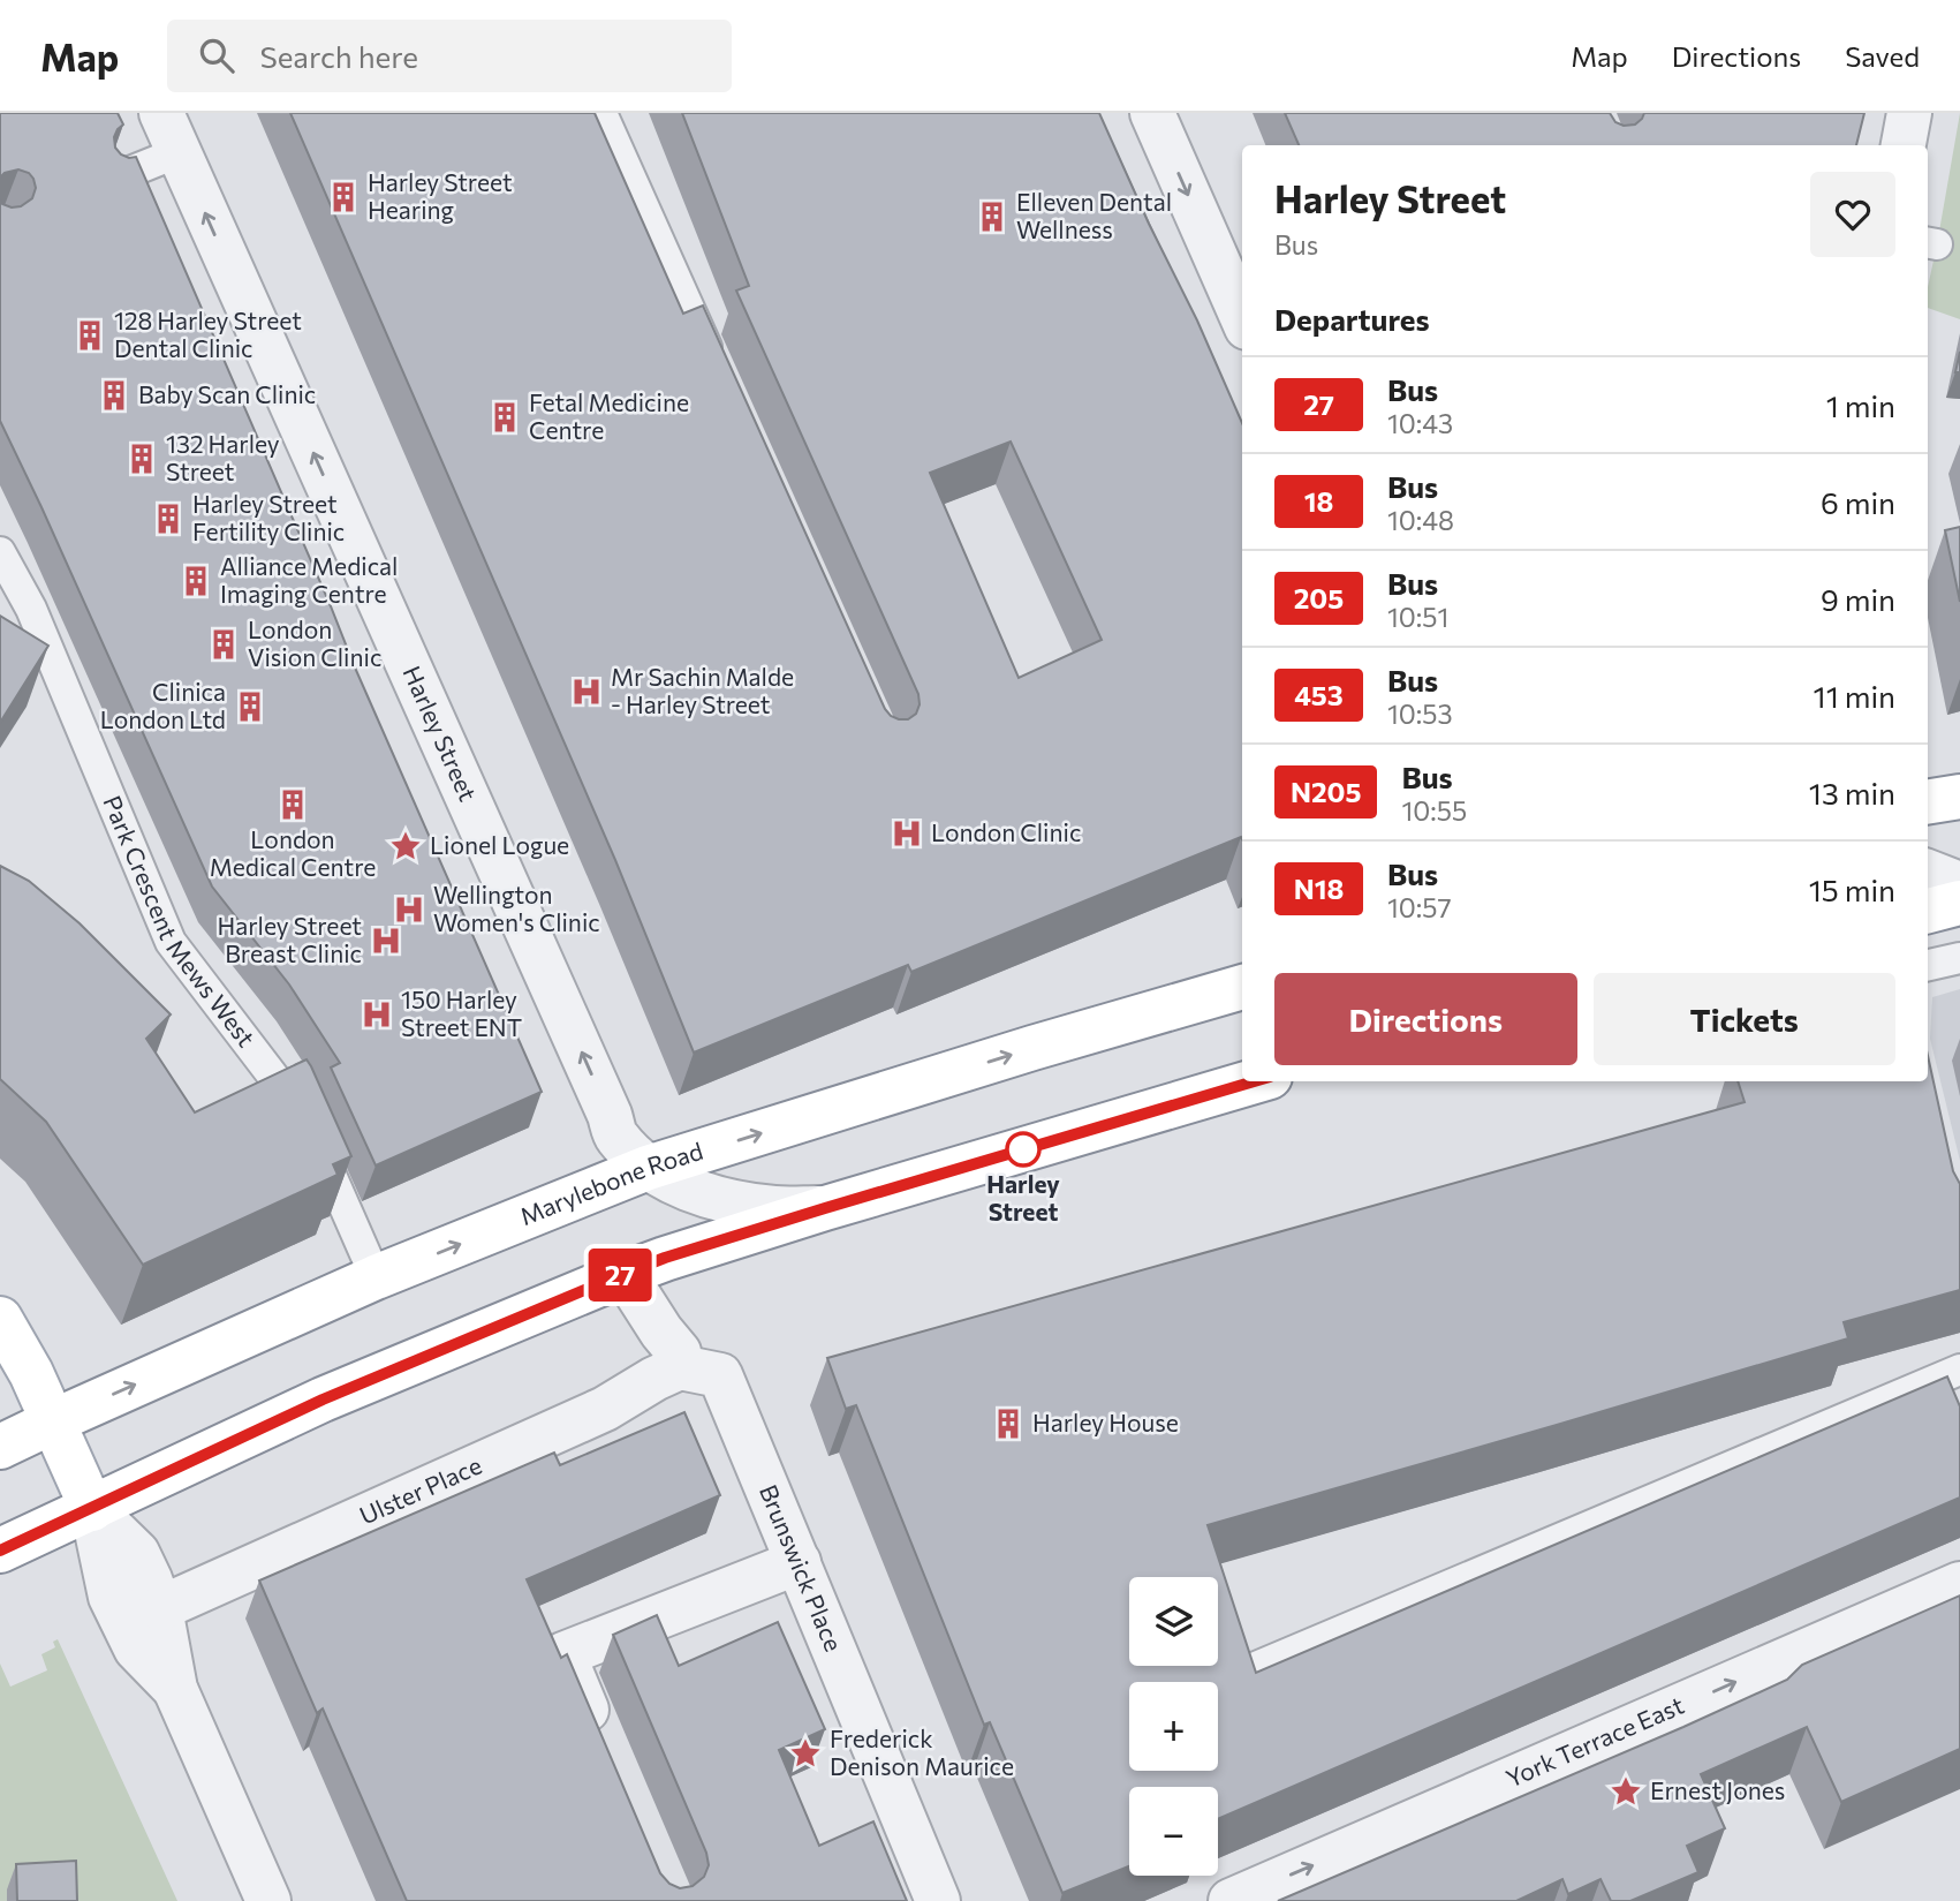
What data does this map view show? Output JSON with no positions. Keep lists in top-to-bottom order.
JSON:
{
  "streets": {
    "main road": ["Marylebone Road"],
    "street": [
      "Harley Street",
      "Ulster Place",
      "Brunswick Place",
      "York Terrace East"
    ],
    "lane": ["Park Crescent Mews West"]
  },
  "crossings": [
    ["Harley Street", "Marylebone Road"],
    ["Park Crescent Mews West", "Marylebone Road"],
    ["Ulster Place", "Brunswick Place"]
  ],
  "one_way": ["Harley Street", "York Terrace East"],
  "places": {
    "building": [
      "Harley Street Hearing",
      "Elleven Dental Wellness",
      "128 Harley Street Dental Clinic",
      "Baby Scan Clinic",
      "Fetal Medicine Centre",
      "132 Harley Street",
      "Harley Street Fertility Clinic",
      "Alliance Medical Imaging Centre",
      "London Vision Clinic",
      "Clinica London Ltd",
      "London Medical Centre",
      "Harley House"
    ],
    "hospital": [
      "Mr Sachin Malde - Harley Street",
      "London Clinic",
      "Wellington Women's Clinic",
      "Harley Street Breast Clinic",
      "150 Harley Street ENT"
    ],
    "place": ["Lionel Logue", "Frederick Denison Maurice", "Ernest Jones"],
    "other": ["Harley Street"]
  },
  "lines": ["bus line 27"],
  "page": {
    "header": "Map",
    "search": "Search here",
    "nav": ["Map", "Directions", "Saved"],
    "on_map": "27",
    "heading": [
      ["Harley Street", "Bus"],
      "Departures"
    ],
    "list": [
      {
        "mark": "27",
        "name": "Bus",
        "note": "10:43",
        "value": "1 min"
      },
      {
        "mark": "18",
        "name": "Bus",
        "note": "10:48",
        "value": "6 min"
      },
      {
        "mark": "205",
        "name": "Bus",
        "note": "10:51",
        "value": "9 min"
      },
      {
        "mark": "453",
        "name": "Bus",
        "note": "10:53",
        "value": "11 min"
      },
      {
        "mark": "N205",
        "name": "Bus",
        "note": "10:55",
        "value": "13 min"
      },
      {
        "mark": "N18",
        "name": "Bus",
        "note": "10:57",
        "value": "15 min"
      }
    ],
    "buttons": ["Directions", "Tickets"],
    "map_buttons": ["+", "−"]
  }
}
